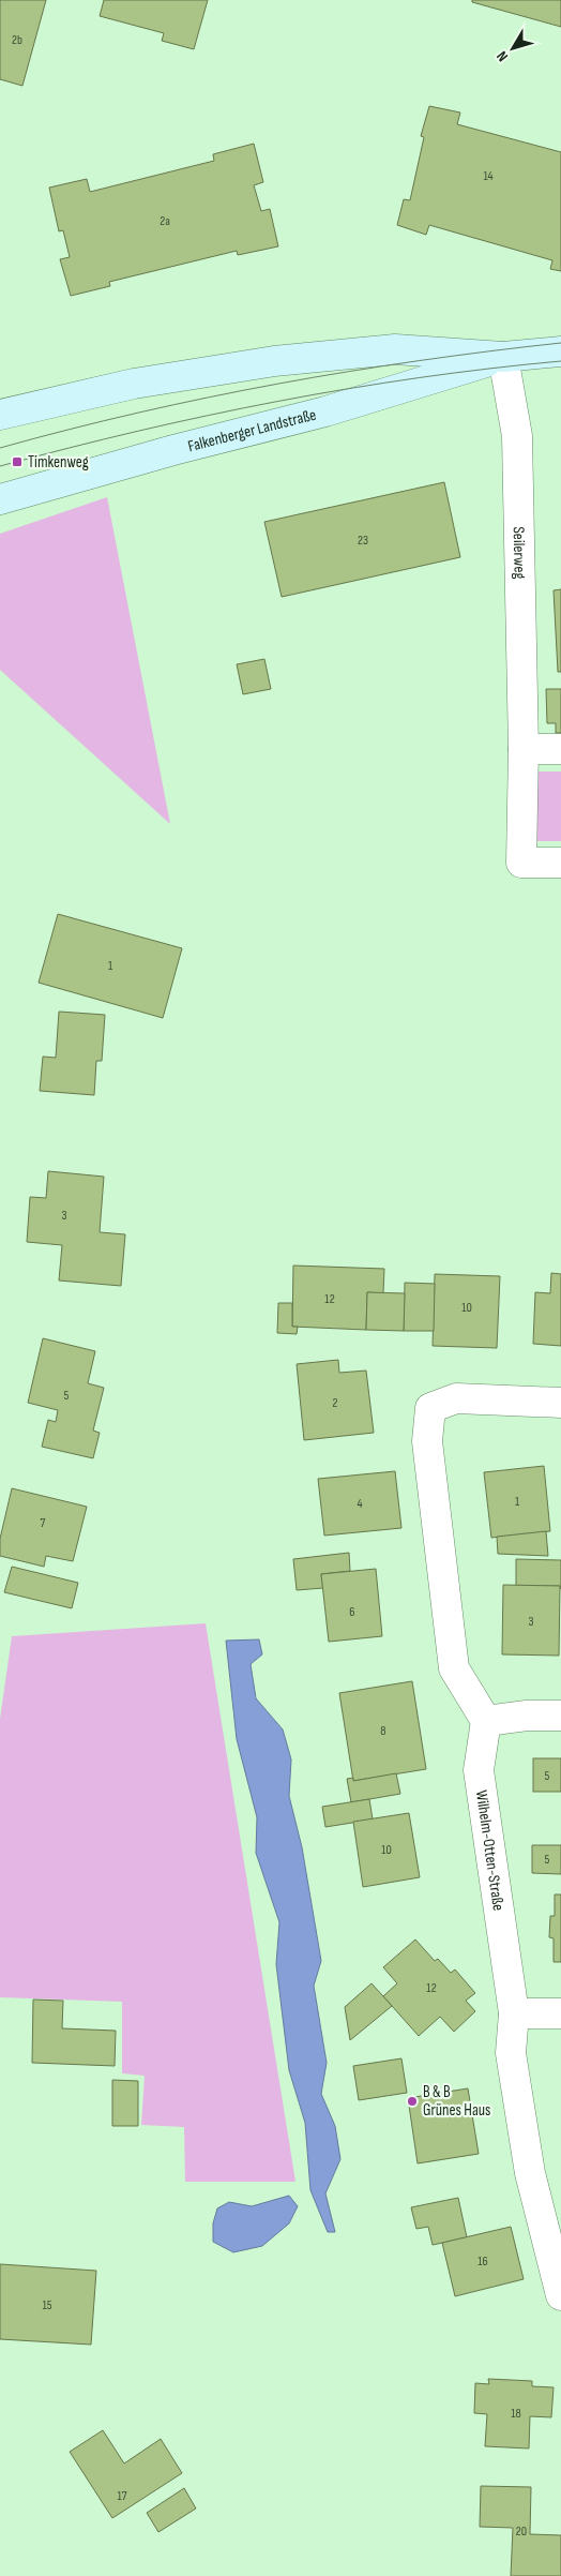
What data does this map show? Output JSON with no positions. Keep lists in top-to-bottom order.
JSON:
{
  "streets": {
    "street": ["Falkenberger Landstraße", "Seilerweg", "Wilhelm-Otten-Straße"]
  },
  "crossings": [
    ["Falkenberger Landstraße", "Seilerweg"]
  ],
  "places": {
    "transit": ["Timkenweg"],
    "other": ["B & B Grünes Haus"]
  },
  "house_numbers": [
    "2b",
    "14",
    "2a",
    "23",
    "1",
    "3",
    "12",
    "10",
    "5",
    "2",
    "1",
    "4",
    "7",
    "6",
    "3",
    "8",
    "5",
    "10",
    "5",
    "12",
    "16",
    "15",
    "18",
    "17",
    "20"
  ],
  "north": "bottom left"
}
